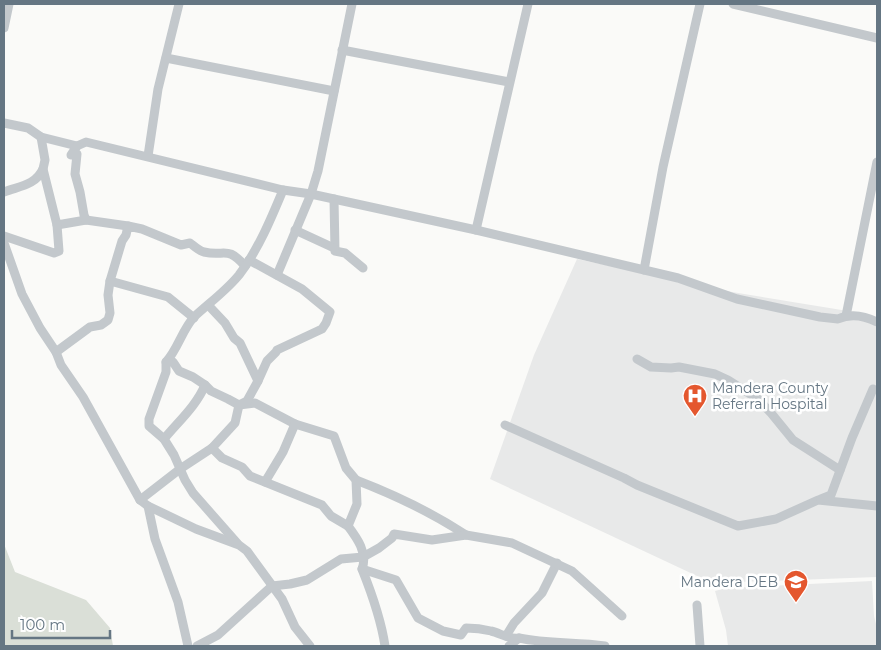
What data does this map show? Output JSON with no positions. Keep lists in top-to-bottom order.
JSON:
{
  "places": {
    "hospital": ["Mandera County Referral Hospital"],
    "school or university": ["Mandera DEB"]
  },
  "scale_bar": "100 m"
}
